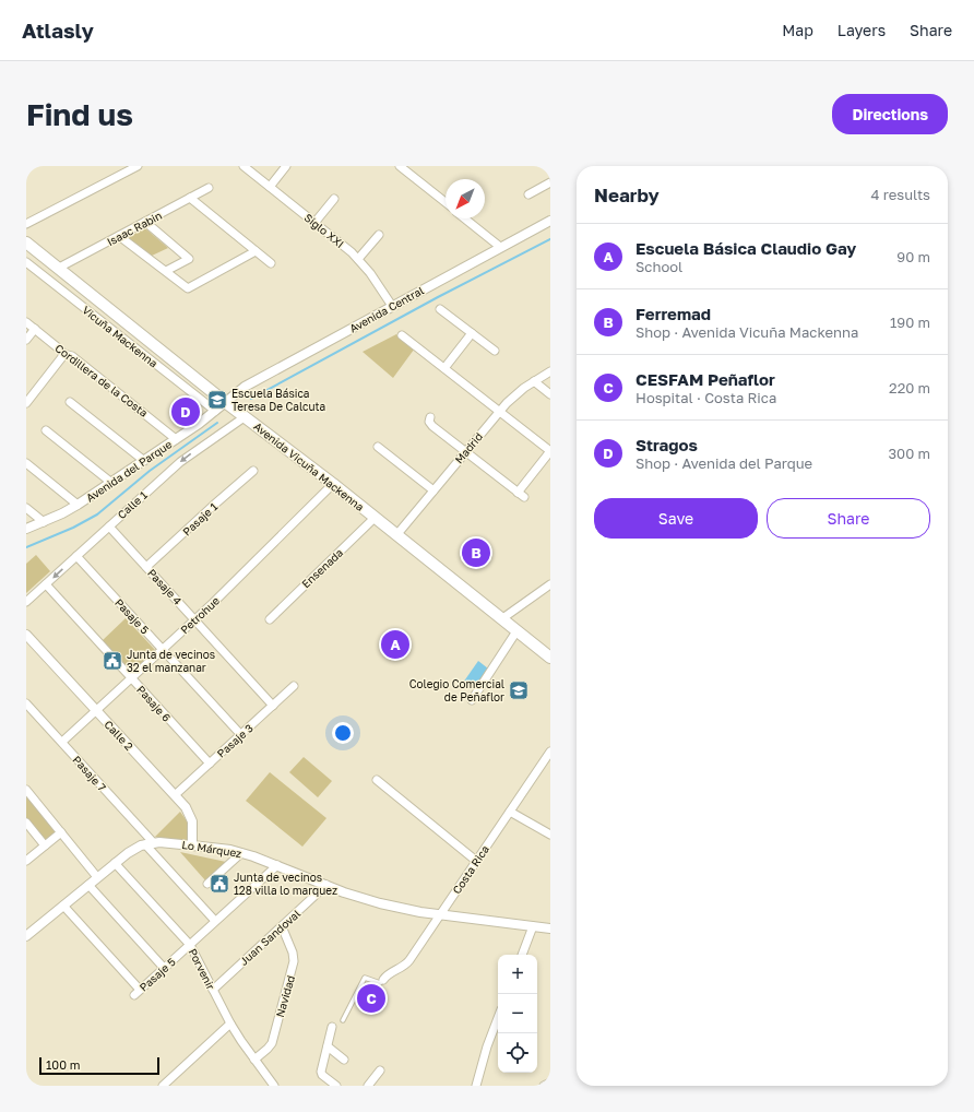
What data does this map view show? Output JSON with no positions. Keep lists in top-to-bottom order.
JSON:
{
  "streets": {
    "main road": ["Avenida Vicuña Mackenna"],
    "street": [
      "Isaac Rabin",
      "Siglo XXI",
      "Avenida Central",
      "Vicuña Mackenna",
      "Cordillera de la Costa",
      "Madrid",
      "Avenida del Parque",
      "Calle 1",
      "Pasaje 1",
      "Ensenada",
      "Pasaje 4",
      "Petrohue",
      "Pasaje 5",
      "Pasaje 6",
      "Calle 2",
      "Pasaje 3",
      "Pasaje 7",
      "Lo Márquez",
      "Costa Rica",
      "Juan Sandoval",
      "Porvenir",
      "Navidad"
    ]
  },
  "crossings": [
    ["Isaac Rabin", "Avenida Vicuña Mackenna"],
    ["Siglo XXI", "Avenida Central"],
    ["Avenida Central", "Avenida Vicuña Mackenna"],
    ["Avenida Central", "Avenida del Parque"],
    ["Vicuña Mackenna", "Avenida del Parque"],
    ["Cordillera de la Costa", "Avenida del Parque"],
    ["Madrid", "Avenida Vicuña Mackenna"],
    ["Avenida Vicuña Mackenna", "Avenida del Parque"],
    ["Avenida Vicuña Mackenna", "Calle 1"],
    ["Avenida Vicuña Mackenna", "Ensenada"],
    ["Avenida Vicuña Mackenna", "Petrohue"],
    ["Calle 1", "Pasaje 4"],
    ["Calle 1", "Pasaje 5"],
    ["Calle 1", "Pasaje 6"],
    ["Pasaje 1", "Pasaje 4"],
    ["Pasaje 4", "Petrohue"],
    ["Pasaje 4", "Pasaje 3"],
    ["Petrohue", "Pasaje 5"],
    ["Petrohue", "Pasaje 6"],
    ["Petrohue", "Calle 2"],
    ["Petrohue", "Pasaje 7"],
    ["Pasaje 5", "Pasaje 3"],
    ["Pasaje 5", "Pasaje 7"],
    ["Pasaje 5", "Lo Márquez"],
    ["Pasaje 5", "Porvenir"],
    ["Pasaje 6", "Pasaje 3"],
    ["Calle 2", "Pasaje 3"],
    ["Calle 2", "Lo Márquez"],
    ["Pasaje 7", "Lo Márquez"],
    ["Lo Márquez", "Costa Rica"],
    ["Lo Márquez", "Juan Sandoval"],
    ["Juan Sandoval", "Porvenir"],
    ["Juan Sandoval", "Navidad"],
    ["Porvenir", "Navidad"]
  ],
  "one_way": ["Calle 1"],
  "places": {
    "school or university": ["Escuela Básica Teresa De Calcuta", "Colegio Comercial de Peñaflor"],
    "public building": ["Junta de vecinos 32 el manzanar", "Junta de vecinos 128 villa lo marquez"]
  },
  "scale_bar": "100 m",
  "north": "bottom left",
  "page": {
    "header": "Atlasly",
    "nav": ["Map", "Layers", "Share"],
    "buttons": [
      "Directions",
      ["Save", "Share"]
    ],
    "title": "Find us",
    "heading": ["Nearby", "4 results"],
    "list": [
      {
        "mark": "A",
        "name": "Escuela Básica Claudio Gay",
        "note": "School",
        "value": "90 m"
      },
      {
        "mark": "B",
        "name": "Ferremad",
        "note": "Shop · Avenida Vicuña Mackenna",
        "value": "190 m"
      },
      {
        "mark": "C",
        "name": "CESFAM Peñaflor",
        "note": "Hospital · Costa Rica",
        "value": "220 m"
      },
      {
        "mark": "D",
        "name": "Stragos",
        "note": "Shop · Avenida del Parque",
        "value": "300 m"
      }
    ],
    "pins": [
      "D",
      "B",
      "A",
      "C"
    ],
    "map_buttons": ["+", "−"],
    "scale": "100 m"
  }
}
